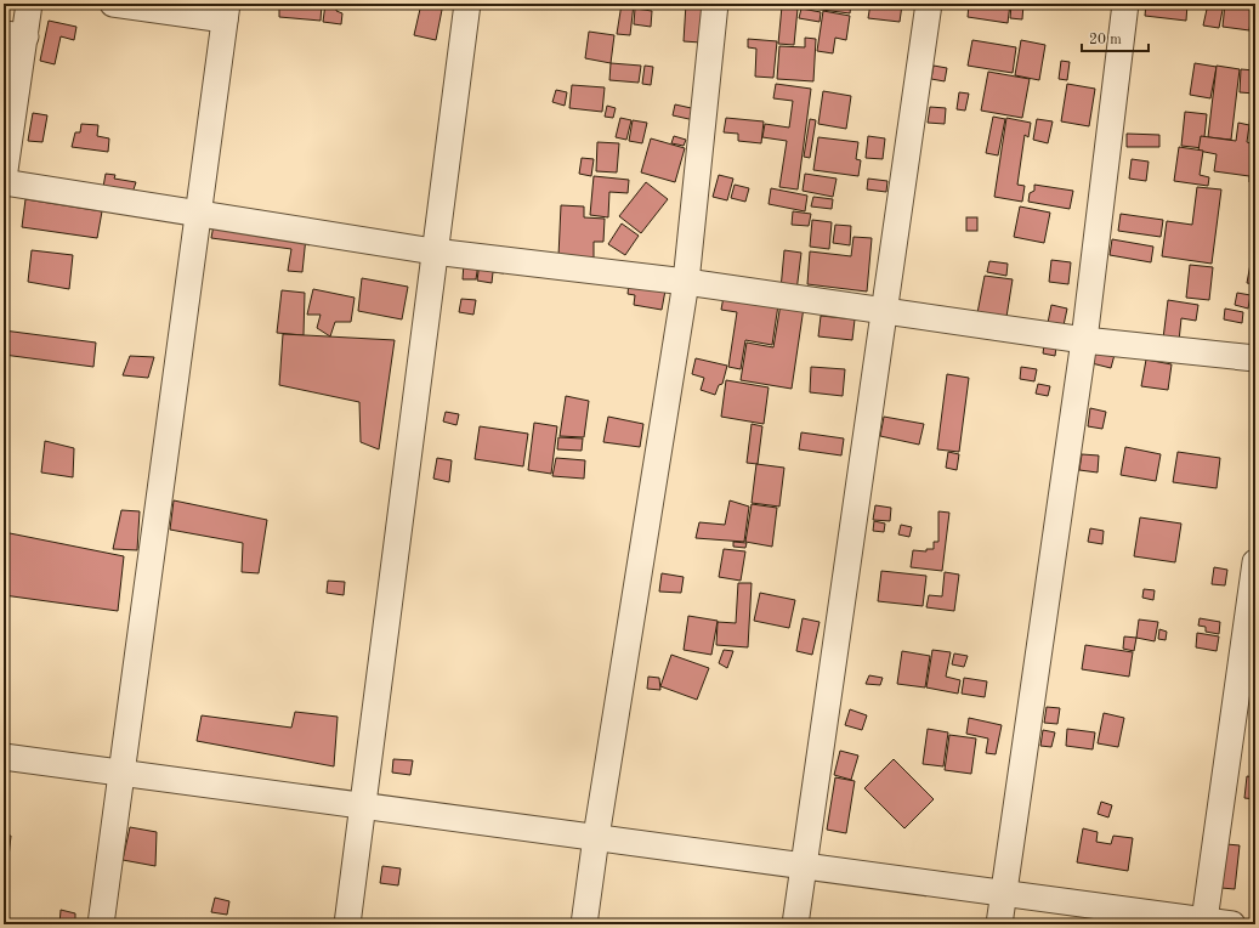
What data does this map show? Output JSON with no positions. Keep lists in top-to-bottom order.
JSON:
{
  "scale_bar": "20 m"
}
